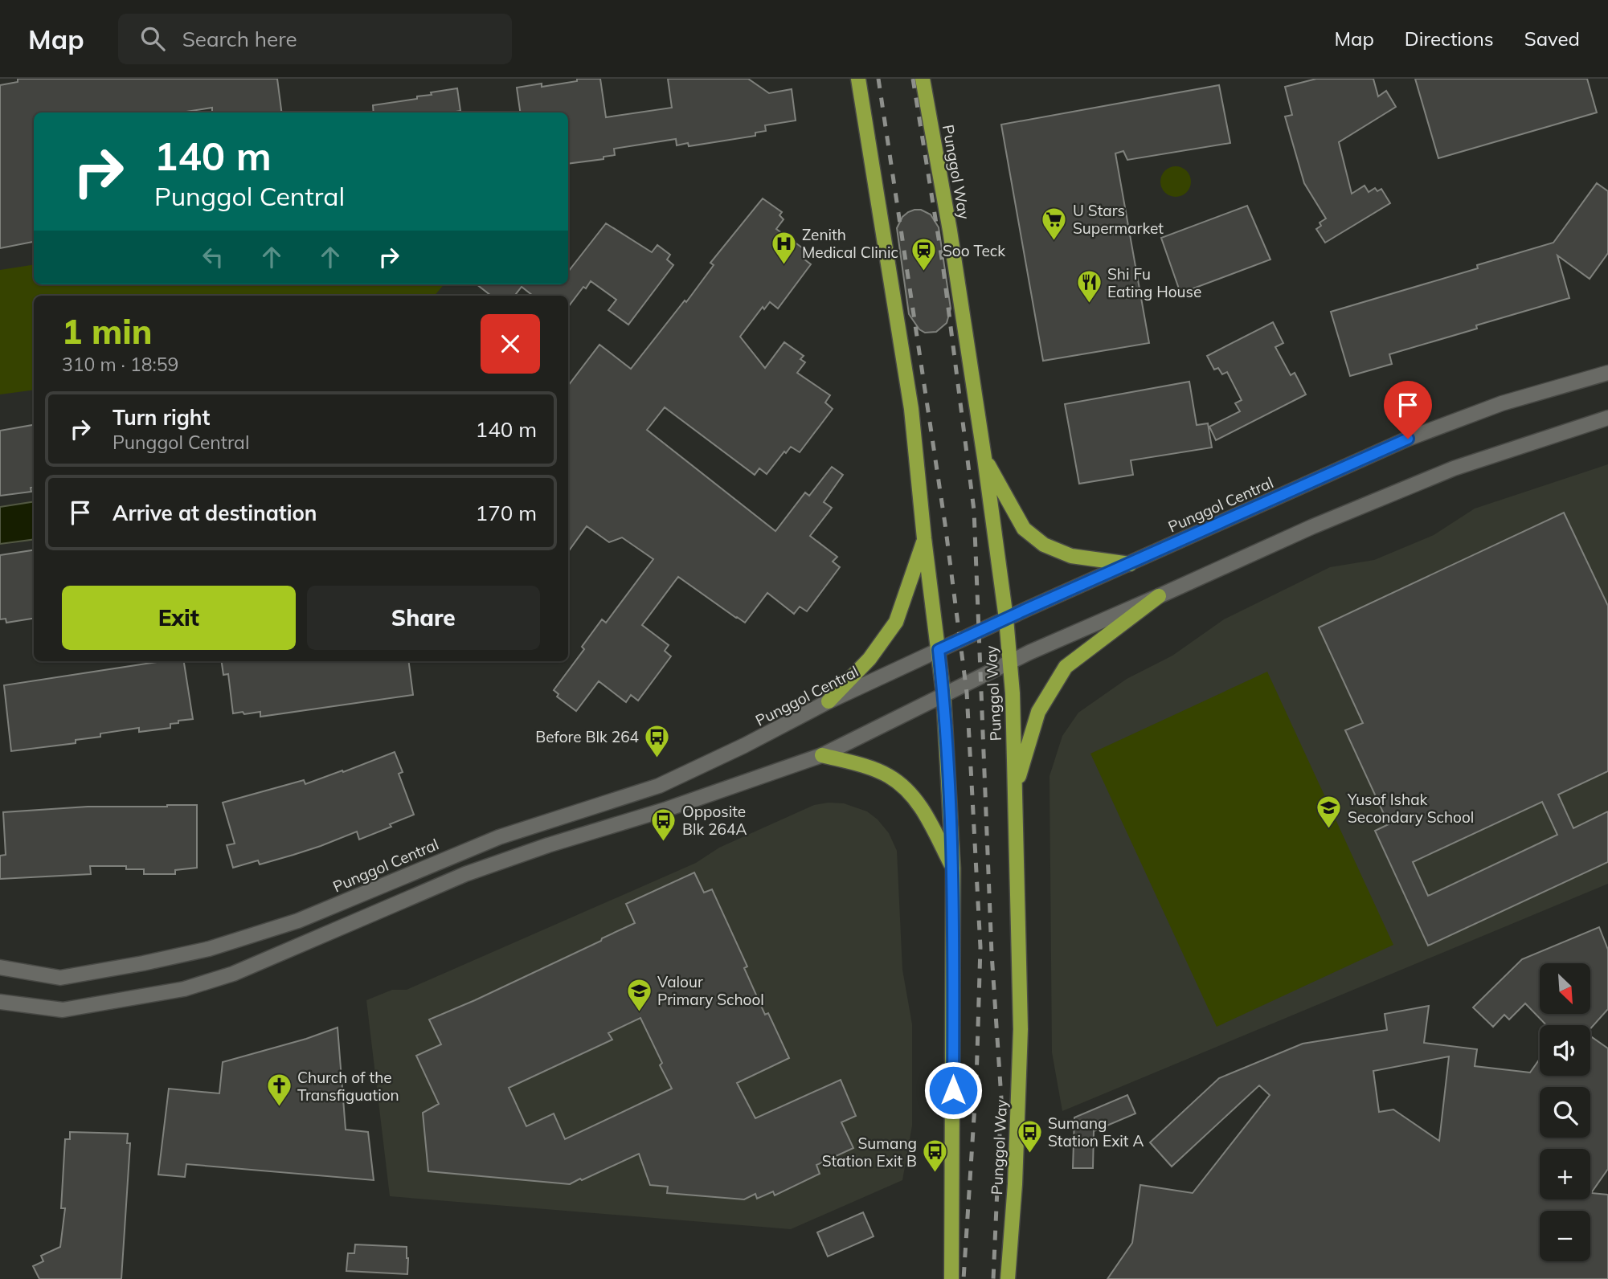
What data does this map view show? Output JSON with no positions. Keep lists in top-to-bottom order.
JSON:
{
  "streets": {
    "main road": ["Punggol Way", "Punggol Central"]
  },
  "crossings": [
    ["Punggol Way", "Punggol Central"]
  ],
  "places": {
    "supermarket": ["U Stars Supermarket"],
    "hospital": ["Zenith Medical Clinic"],
    "station": ["Soo Teck"],
    "restaurant": ["Shi Fu Eating House"],
    "bus stop": [
      "Before Blk 264",
      "Opposite Blk 264A",
      "Sumang Station Exit A",
      "Sumang Station Exit B"
    ],
    "school or university": ["Yusof Ishak Secondary School", "Valour Primary School"],
    "church": ["Church of the Transfiguation"]
  },
  "north": "bottom right",
  "page": {
    "header": "Map",
    "search": "Search here",
    "nav": ["Map", "Directions", "Saved"],
    "turn": ["140 m", "Punggol Central"],
    "heading": ["1 min", "310 m · 18:59"],
    "list": [
      {
        "name": "Turn right",
        "note": "Punggol Central",
        "value": "140 m"
      },
      {
        "name": "Arrive at destination",
        "value": "170 m"
      }
    ],
    "buttons": ["Exit", "Share"],
    "map_buttons": ["+", "−"]
  }
}
